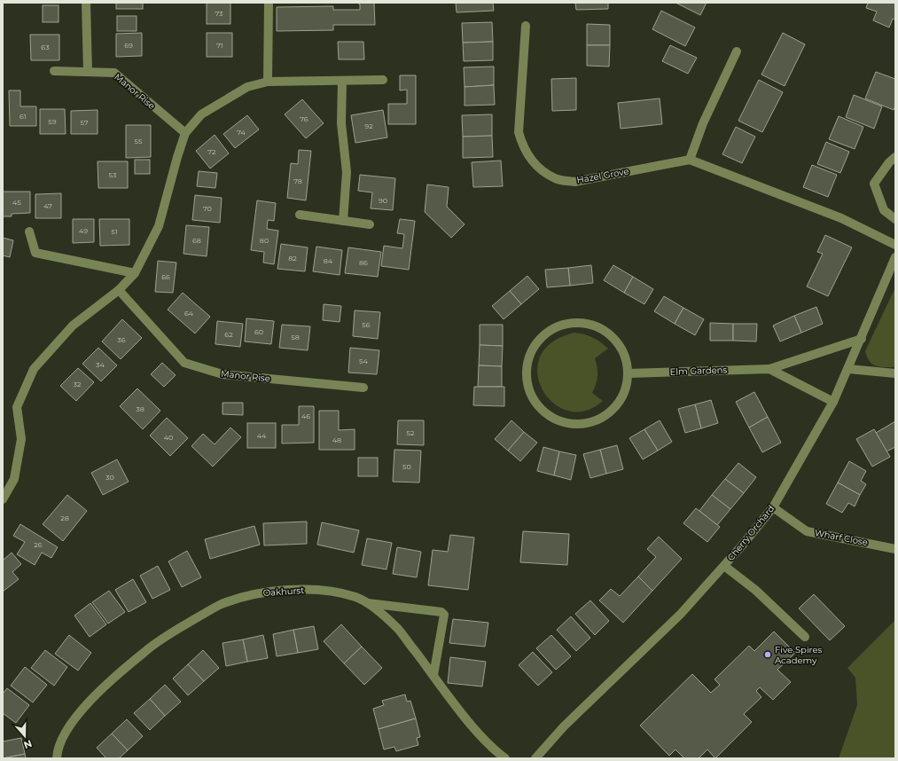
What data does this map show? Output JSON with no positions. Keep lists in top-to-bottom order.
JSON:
{
  "streets": {
    "street": [
      "Manor Rise",
      "Hazel Grove",
      "Elm Gardens",
      "Cherry Orchard",
      "Wharf Close",
      "Oakhurst"
    ]
  },
  "crossings": [
    ["Elm Gardens", "Cherry Orchard"],
    ["Cherry Orchard", "Wharf Close"]
  ],
  "places": ["Five Spires Academy"],
  "house_numbers": [
    "73",
    "69",
    "71",
    "63",
    "61",
    "76",
    "59",
    "57",
    "92",
    "74",
    "55",
    "72",
    "53",
    "78",
    "90",
    "45",
    "47",
    "70",
    "49",
    "51",
    "68",
    "80",
    "82",
    "84",
    "86",
    "66",
    "64",
    "56",
    "60",
    "62",
    "58",
    "36",
    "54",
    "34",
    "32",
    "38",
    "46",
    "52",
    "44",
    "40",
    "48",
    "50",
    "30",
    "28",
    "26"
  ],
  "north": "bottom"
}
